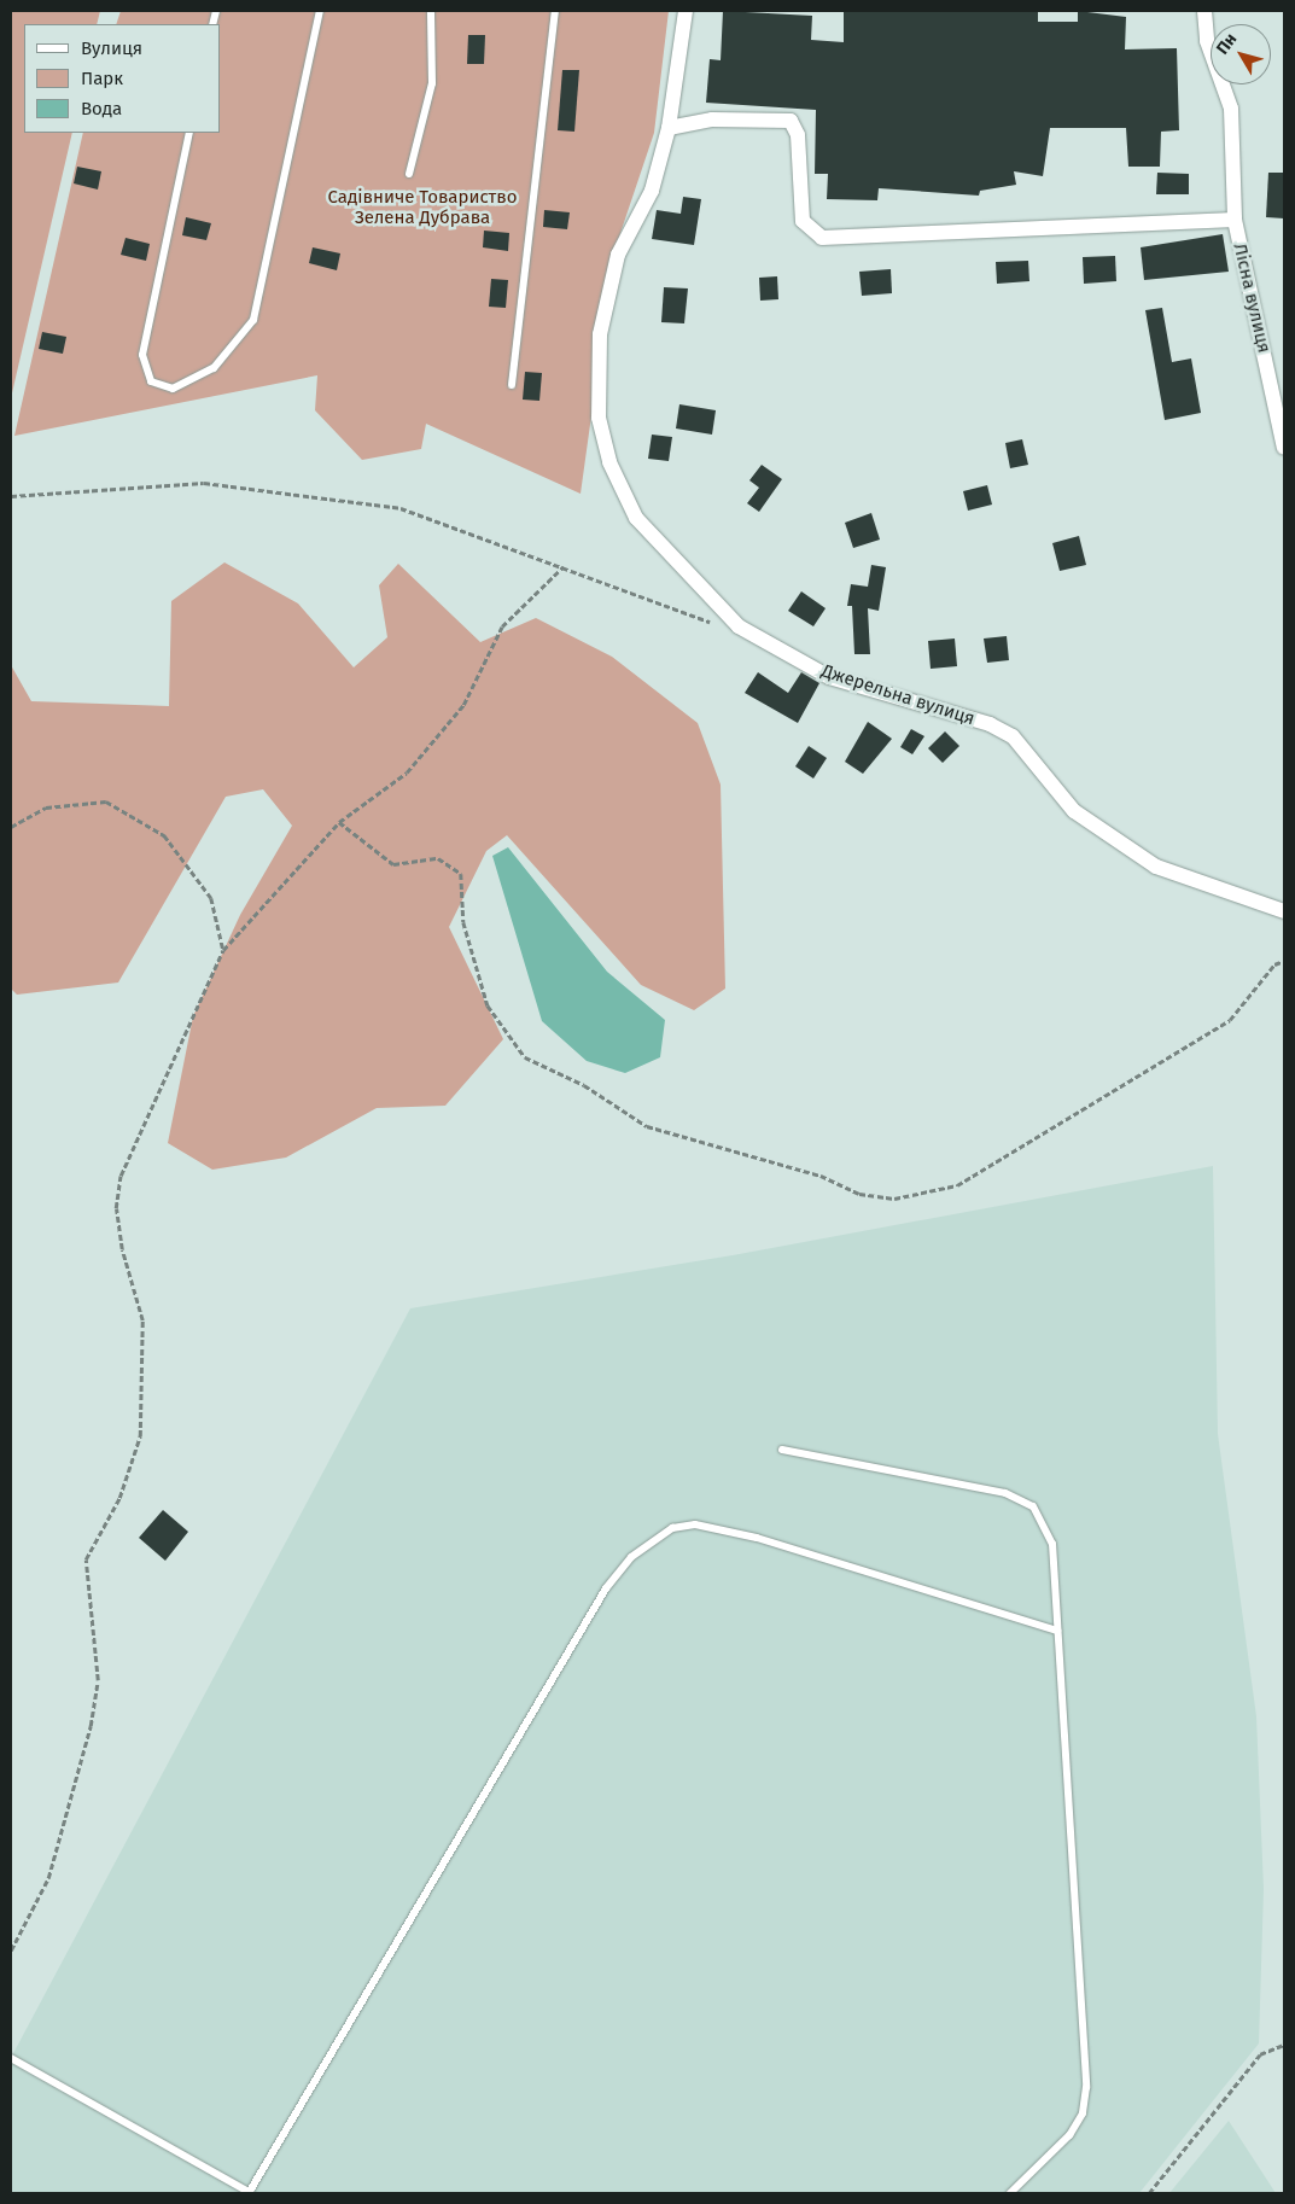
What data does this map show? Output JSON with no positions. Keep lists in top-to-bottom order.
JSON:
{
  "streets": {
    "street": ["Лісна вулиця", "Джерельна вулиця"]
  },
  "parks": ["Садівниче Товариство Зелена Дубрава"],
  "legend": ["Вулиця", "Парк", "Вода"],
  "north": "top left"
}
